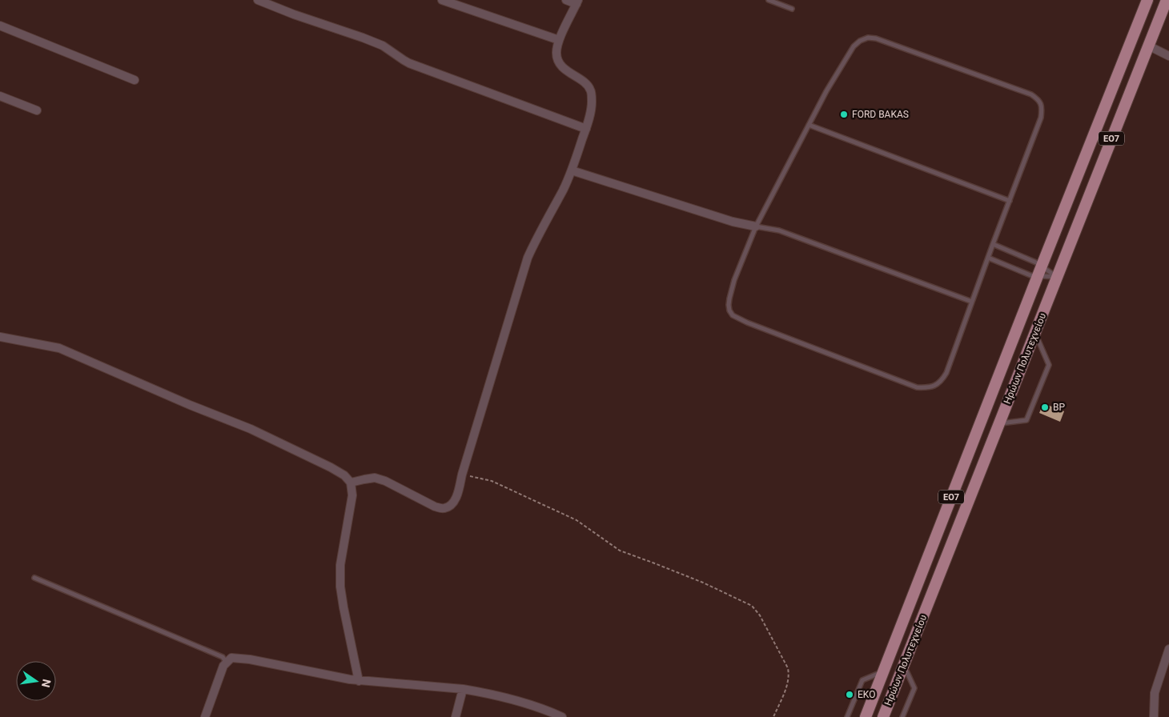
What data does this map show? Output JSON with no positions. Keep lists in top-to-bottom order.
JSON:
{
  "streets": {
    "main road": ["ΕΟ7", "Ηρώων Πολυτεχνείου"]
  },
  "places": ["FORD BAKAS", "BP", "EKO"],
  "north": "right"
}
